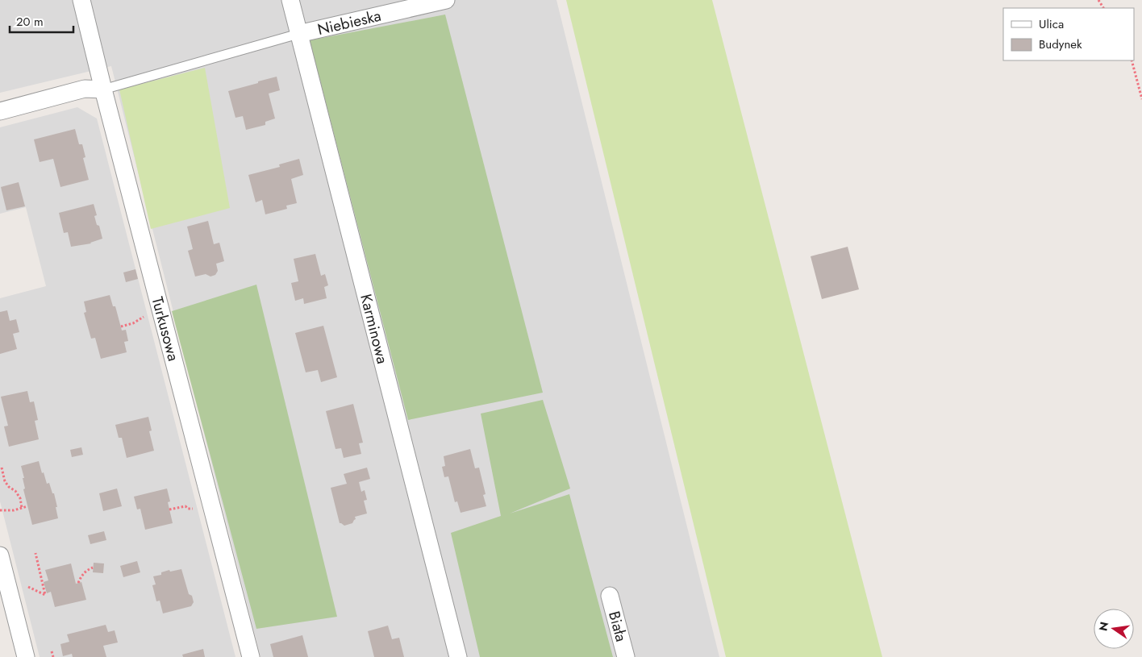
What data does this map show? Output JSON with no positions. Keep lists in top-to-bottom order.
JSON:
{
  "streets": {
    "street": [
      "Niebieska",
      "Turkusowa",
      "Karminowa",
      "Biała"
    ]
  },
  "crossings": [
    ["Niebieska", "Karminowa"]
  ],
  "legend": ["Ulica", "Budynek"],
  "scale_bar": "20 m",
  "north": "left"
}
